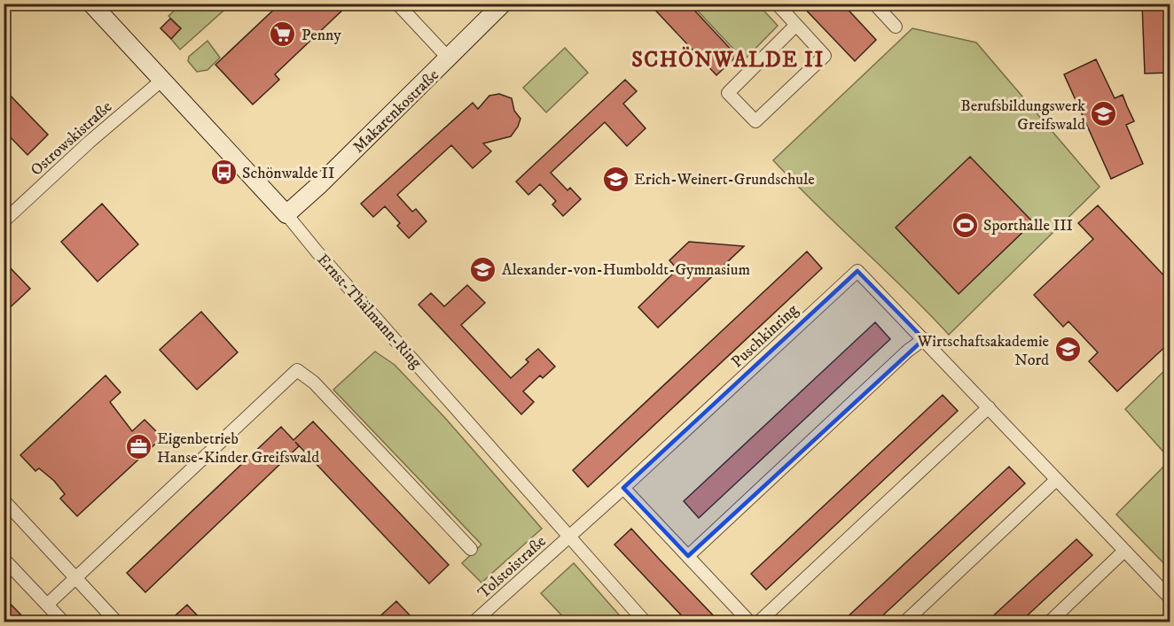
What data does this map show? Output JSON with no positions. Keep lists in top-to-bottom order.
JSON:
{
  "streets": {
    "street": [
      "Makarenkostraße",
      "Ostrowskistraße",
      "Ernst-Thälmann-Ring",
      "Puschkinring",
      "Tolstoistraße"
    ]
  },
  "crossings": [
    ["Makarenkostraße", "Ernst-Thälmann-Ring"],
    ["Ostrowskistraße", "Ernst-Thälmann-Ring"],
    ["Ernst-Thälmann-Ring", "Puschkinring"],
    ["Ernst-Thälmann-Ring", "Tolstoistraße"],
    ["Puschkinring", "Tolstoistraße"]
  ],
  "districts": ["SCHÖNWALDE II"],
  "places": {
    "supermarket": ["Penny"],
    "school or university": [
      "Berufsbildungswerk Greifswald",
      "Erich-Weinert-Grundschule",
      "Alexander-von-Humboldt-Gymnasium",
      "Wirtschaftsakademie Nord"
    ],
    "bus stop": ["Schönwalde II"],
    "sports": ["Sporthalle III"],
    "office": ["Eigenbetrieb Hanse-Kinder Greifswald"]
  }
}
